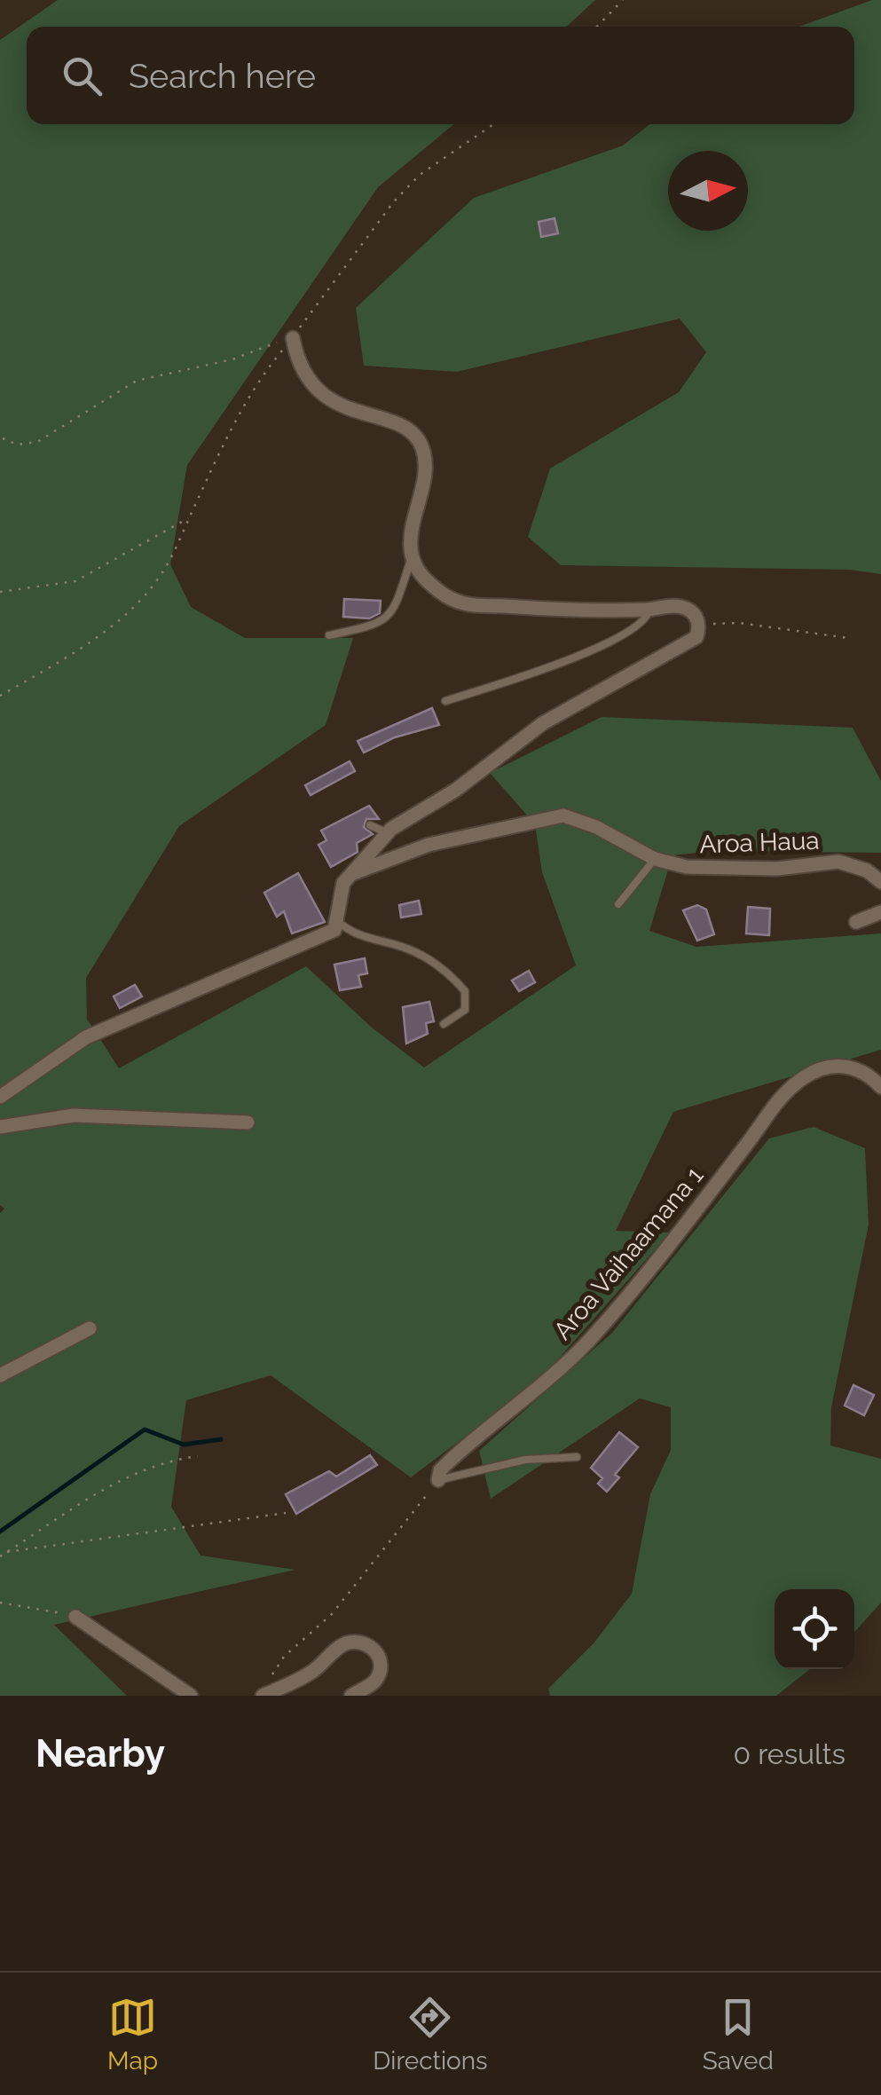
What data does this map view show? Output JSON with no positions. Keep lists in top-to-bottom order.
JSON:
{
  "streets": {
    "street": ["Aroa Haua", "Aroa Vaihaamana 1"]
  },
  "north": "right",
  "page": {
    "search": "Search here",
    "heading": ["Nearby", "0 results"],
    "nav": ["Map", "Directions", "Saved"]
  }
}
